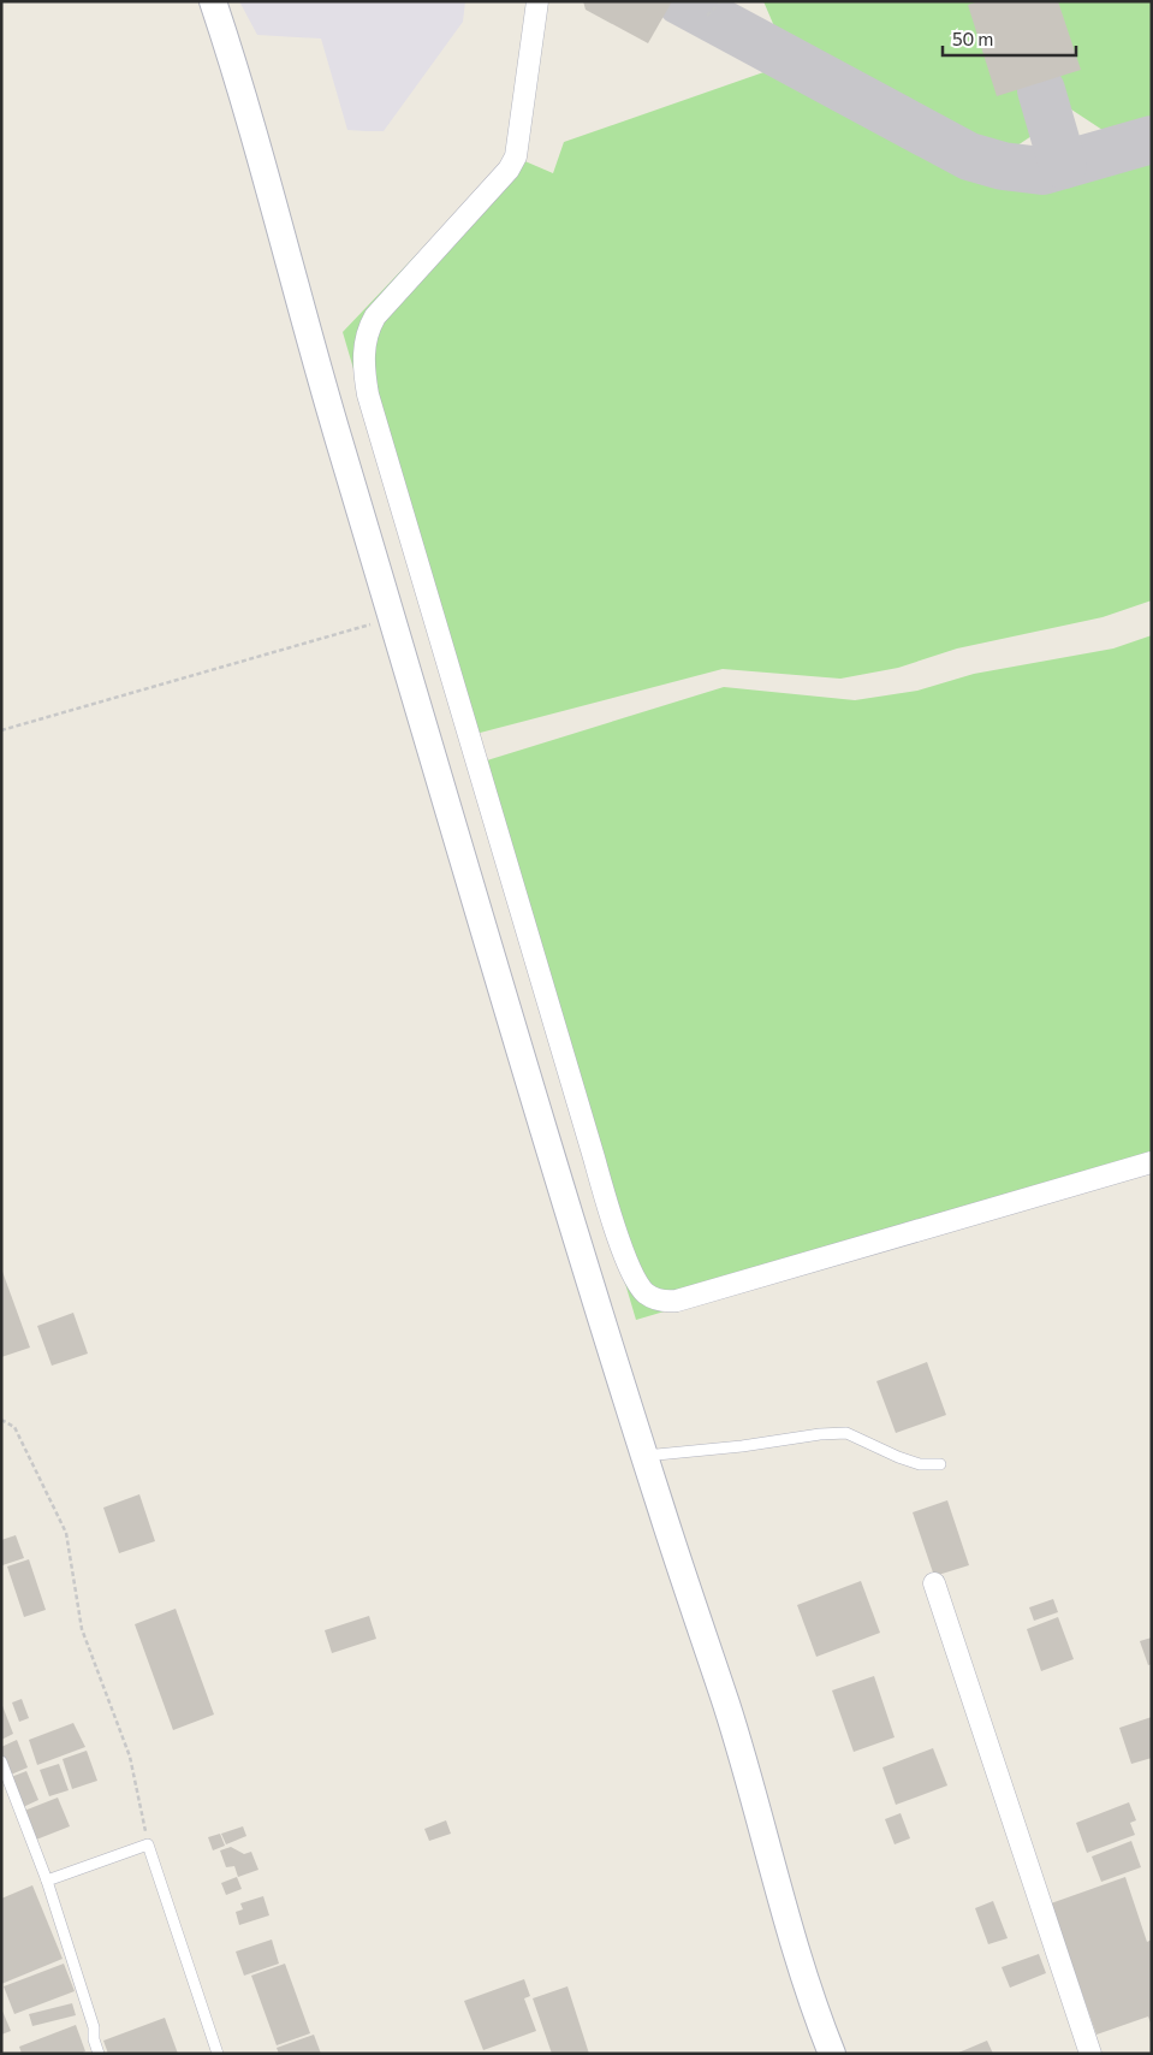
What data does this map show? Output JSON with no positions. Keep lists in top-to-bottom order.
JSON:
{
  "scale_bar": "50 m"
}
